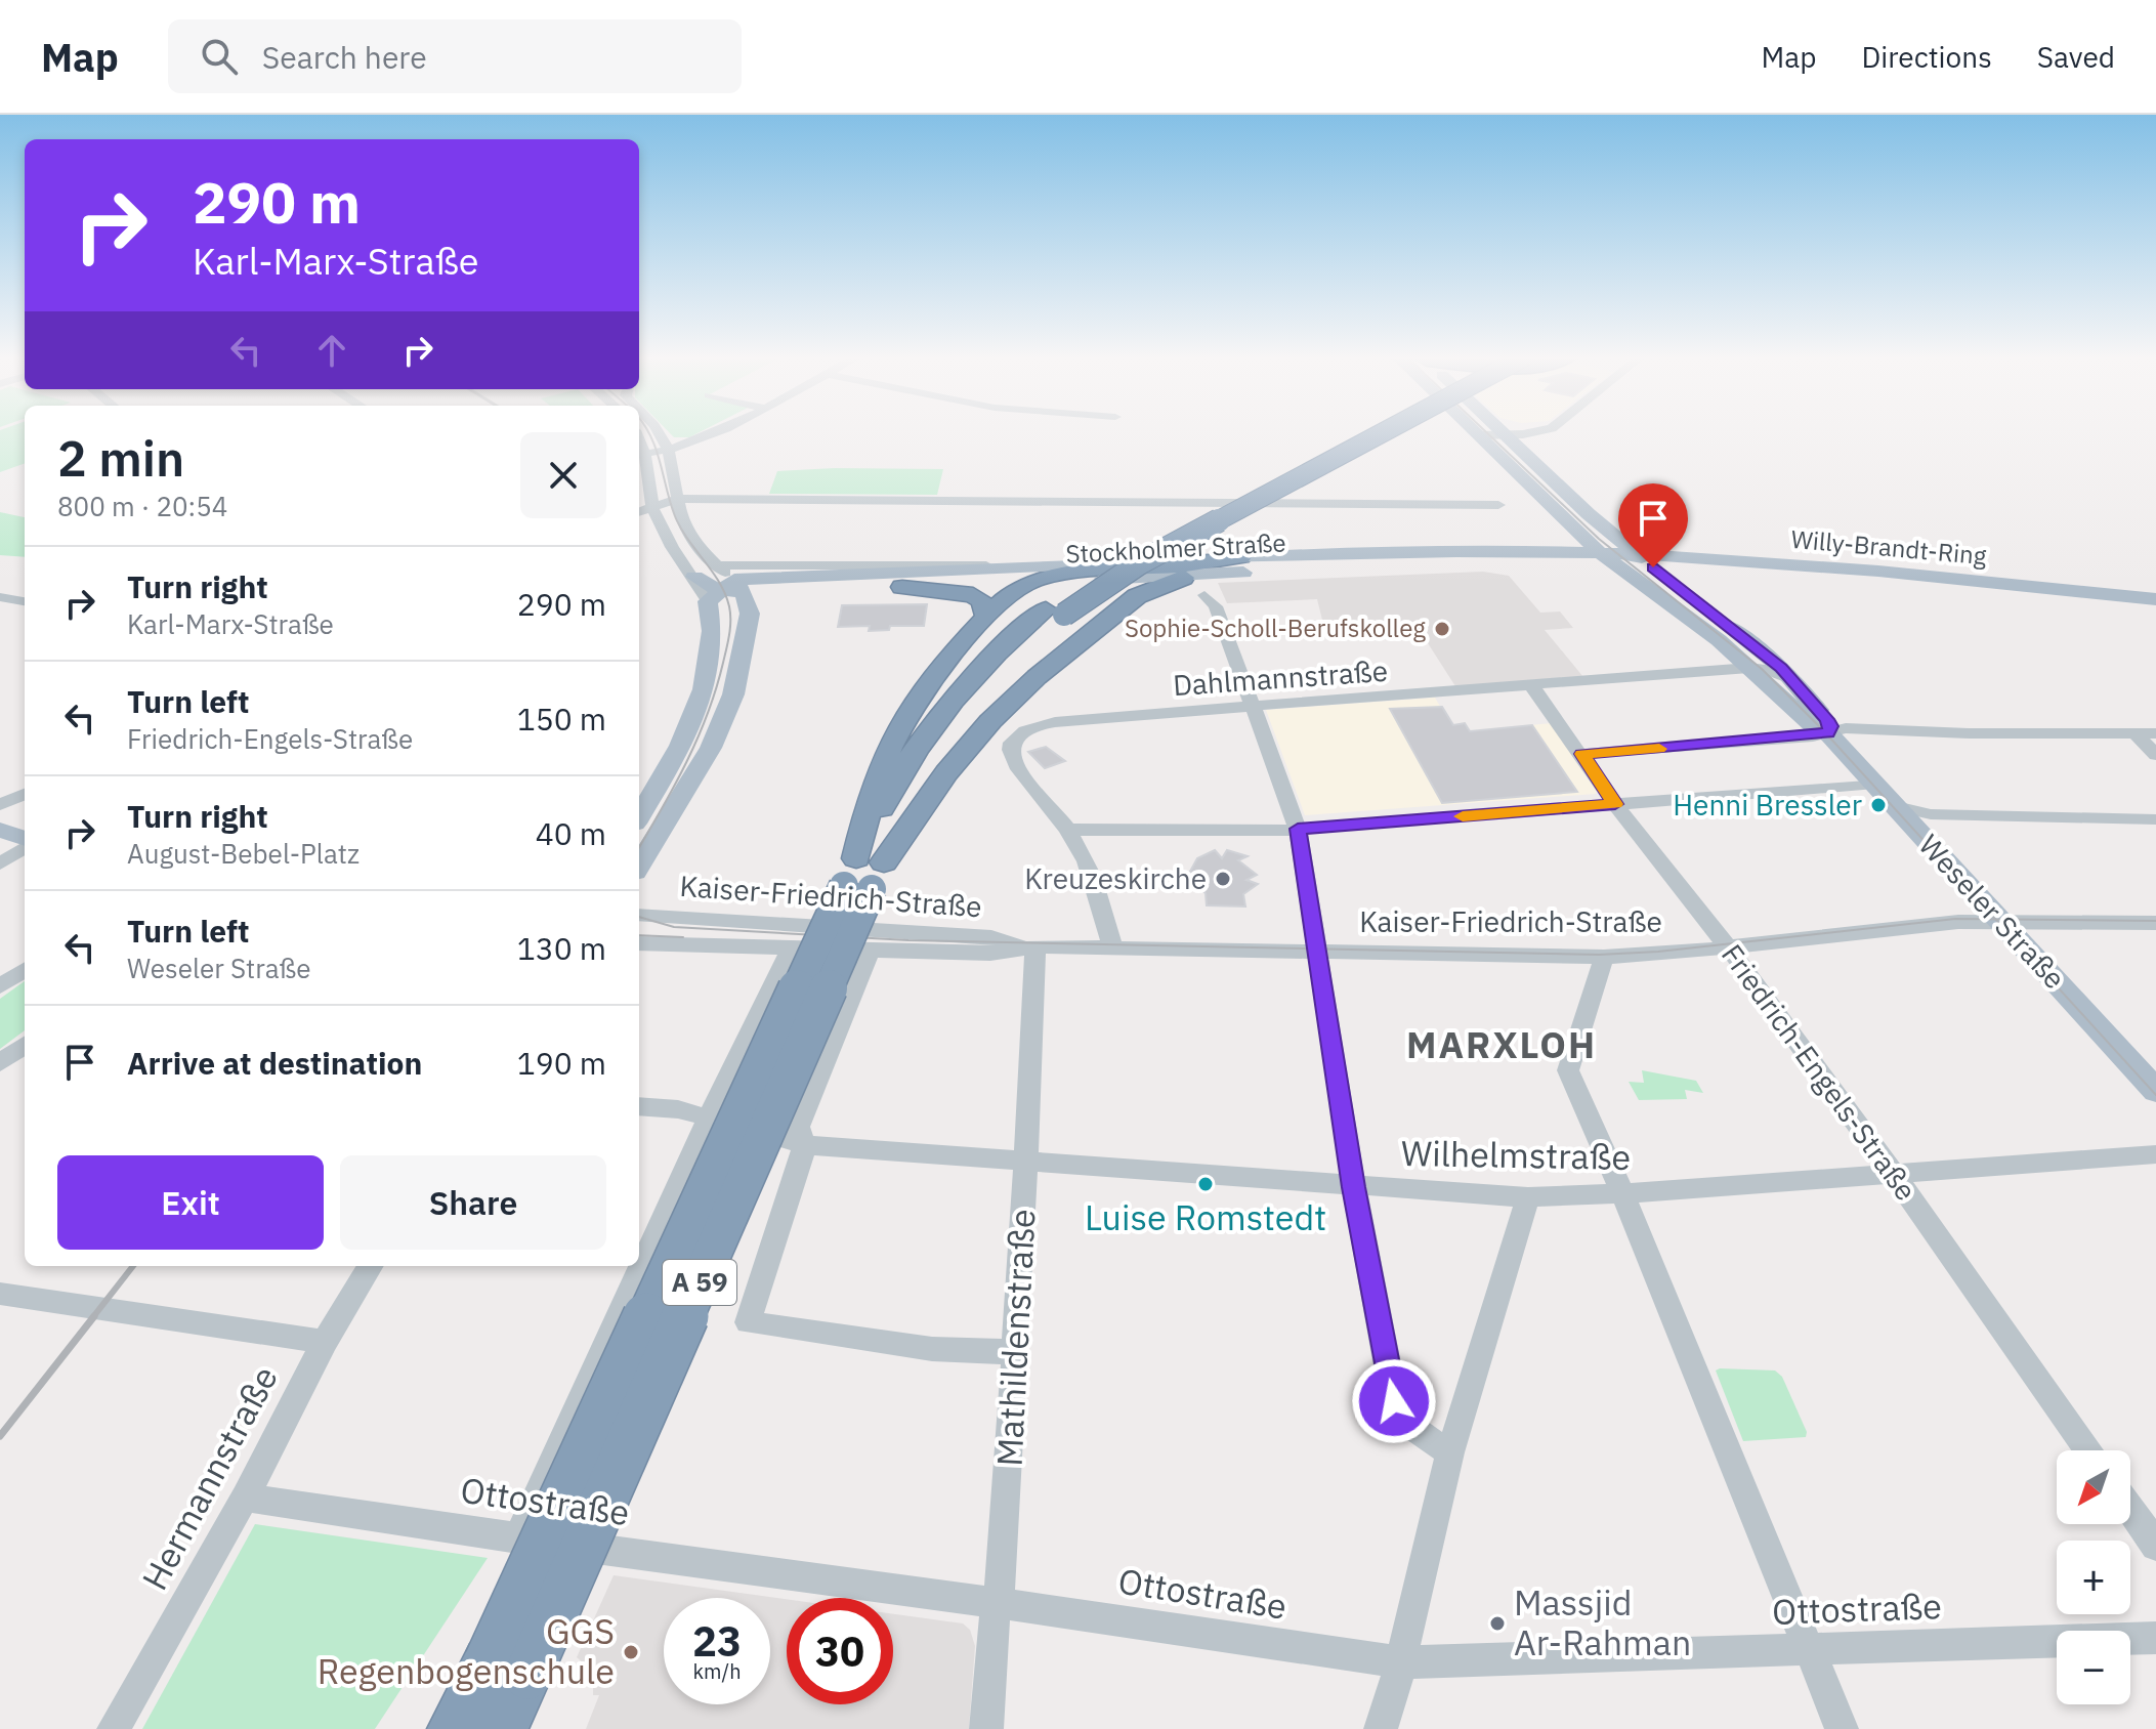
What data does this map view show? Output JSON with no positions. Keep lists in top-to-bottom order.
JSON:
{
  "streets": {
    "highway": ["A 59"],
    "main road": ["Willy-Brandt-Ring", "Stockholmer Straße", "Weseler Straße"],
    "street": [
      "Dahlmannstraße",
      "Kaiser-Friedrich-Straße",
      "Friedrich-Engels-Straße",
      "Wilhelmstraße",
      "Mathildenstraße",
      "Hermannstraße",
      "Ottostraße"
    ]
  },
  "crossings": [
    ["Willy-Brandt-Ring", "Stockholmer Straße"],
    ["Willy-Brandt-Ring", "Weseler Straße"],
    ["Stockholmer Straße", "Weseler Straße"],
    ["Dahlmannstraße", "Kaiser-Friedrich-Straße"],
    ["Dahlmannstraße", "Weseler Straße"],
    ["Dahlmannstraße", "Friedrich-Engels-Straße"],
    ["Kaiser-Friedrich-Straße", "Weseler Straße"],
    ["Kaiser-Friedrich-Straße", "Friedrich-Engels-Straße"],
    ["Kaiser-Friedrich-Straße", "Mathildenstraße"],
    ["Friedrich-Engels-Straße", "Wilhelmstraße"],
    ["Wilhelmstraße", "Mathildenstraße"],
    ["Mathildenstraße", "Ottostraße"],
    ["Hermannstraße", "Ottostraße"]
  ],
  "districts": ["MARXLOH"],
  "places": [
    "Sophie-Scholl-Berufskolleg",
    "Henni Bressler",
    "Kreuzeskirche",
    "Luise Romstedt",
    "Massjid Ar-Rahman",
    "GGS Regenbogenschule"
  ],
  "north": "bottom left",
  "page": {
    "header": "Map",
    "search": "Search here",
    "nav": ["Map", "Directions", "Saved"],
    "turn": ["290 m", "Karl-Marx-Straße"],
    "heading": ["2 min", "800 m · 20:54"],
    "list": [
      {
        "name": "Turn right",
        "note": "Karl-Marx-Straße",
        "value": "290 m"
      },
      {
        "name": "Turn left",
        "note": "Friedrich-Engels-Straße",
        "value": "150 m"
      },
      {
        "name": "Turn right",
        "note": "August-Bebel-Platz",
        "value": "40 m"
      },
      {
        "name": "Turn left",
        "note": "Weseler Straße",
        "value": "130 m"
      },
      {
        "name": "Arrive at destination",
        "value": "190 m"
      }
    ],
    "buttons": ["Exit", "Share"],
    "map_buttons": ["+", "−"],
    "speed": "23 km/h",
    "limit": "30"
  }
}
